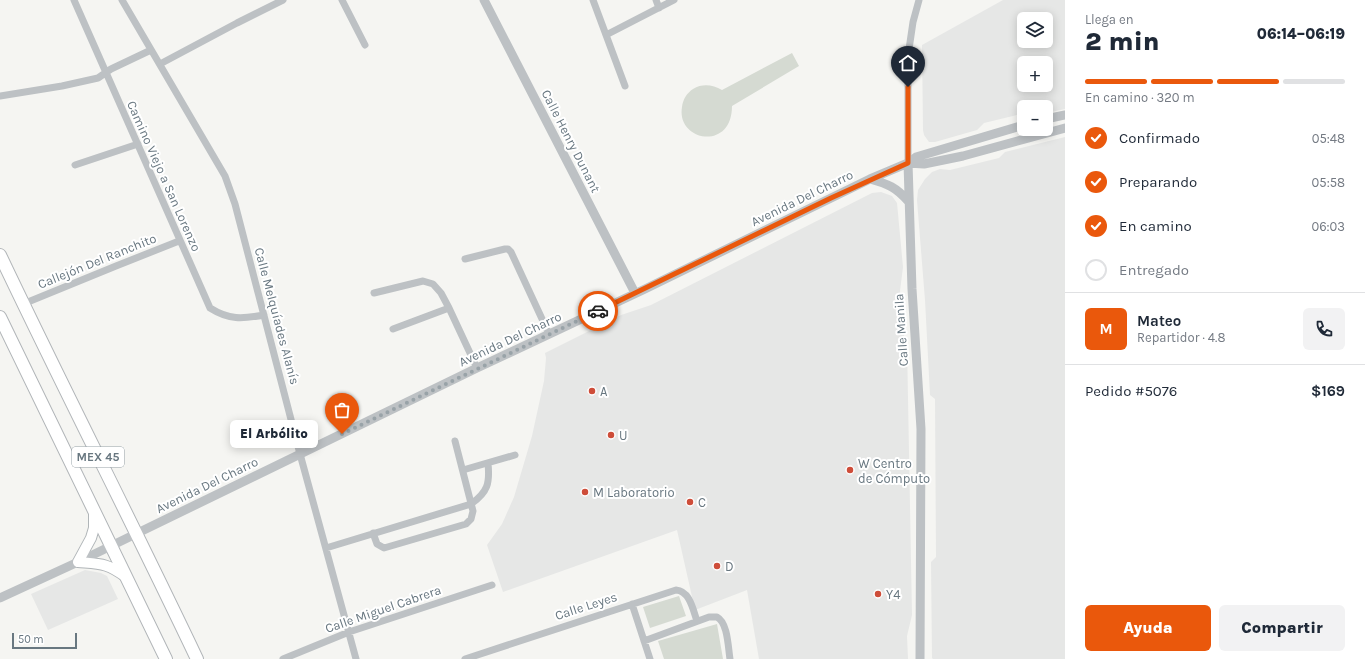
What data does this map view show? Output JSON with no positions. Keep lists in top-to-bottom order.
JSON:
{
  "streets": {
    "main road": ["MEX 45"],
    "street": [
      "Calle Henry Dunant",
      "Camino Viejo a San Lorenzo",
      "Avenida Del Charro",
      "Callejón Del Ranchito",
      "Calle Melquíades Alanís",
      "Calle Manila",
      "Calle Leyes",
      "Calle Miguel Cabrera"
    ]
  },
  "crossings": [
    ["Calle Henry Dunant", "Avenida Del Charro"],
    ["Camino Viejo a San Lorenzo", "Callejón Del Ranchito"],
    ["Camino Viejo a San Lorenzo", "Calle Melquíades Alanís"],
    ["Avenida Del Charro", "Calle Melquíades Alanís"],
    ["Avenida Del Charro", "Calle Manila"],
    ["Avenida Del Charro", "MEX 45"],
    ["Callejón Del Ranchito", "MEX 45"],
    ["Calle Melquíades Alanís", "Calle Miguel Cabrera"]
  ],
  "places": [
    "A",
    "El Arbólito",
    "U",
    "W Centro de Cómputo",
    "M Laboratorio",
    "C",
    "D",
    "Y4"
  ],
  "scale_bar": "50 m",
  "page": {
    "heading": ["2 min", "Llega en", "06:14–06:19"],
    "panel": [
      "Mateo",
      "Repartidor · 4.8",
      "Pedido #5076",
      "$169"
    ],
    "map_buttons": ["+", "−"],
    "bar": "En camino · 320 m",
    "list": [
      ["Confirmado", "05:48"],
      ["Preparando", "05:58"],
      ["En camino", "06:03"],
      "Entregado"
    ],
    "round": "M",
    "bubble": "El Arbólito",
    "buttons": ["Ayuda", "Compartir"],
    "scale": "50 m"
  }
}
